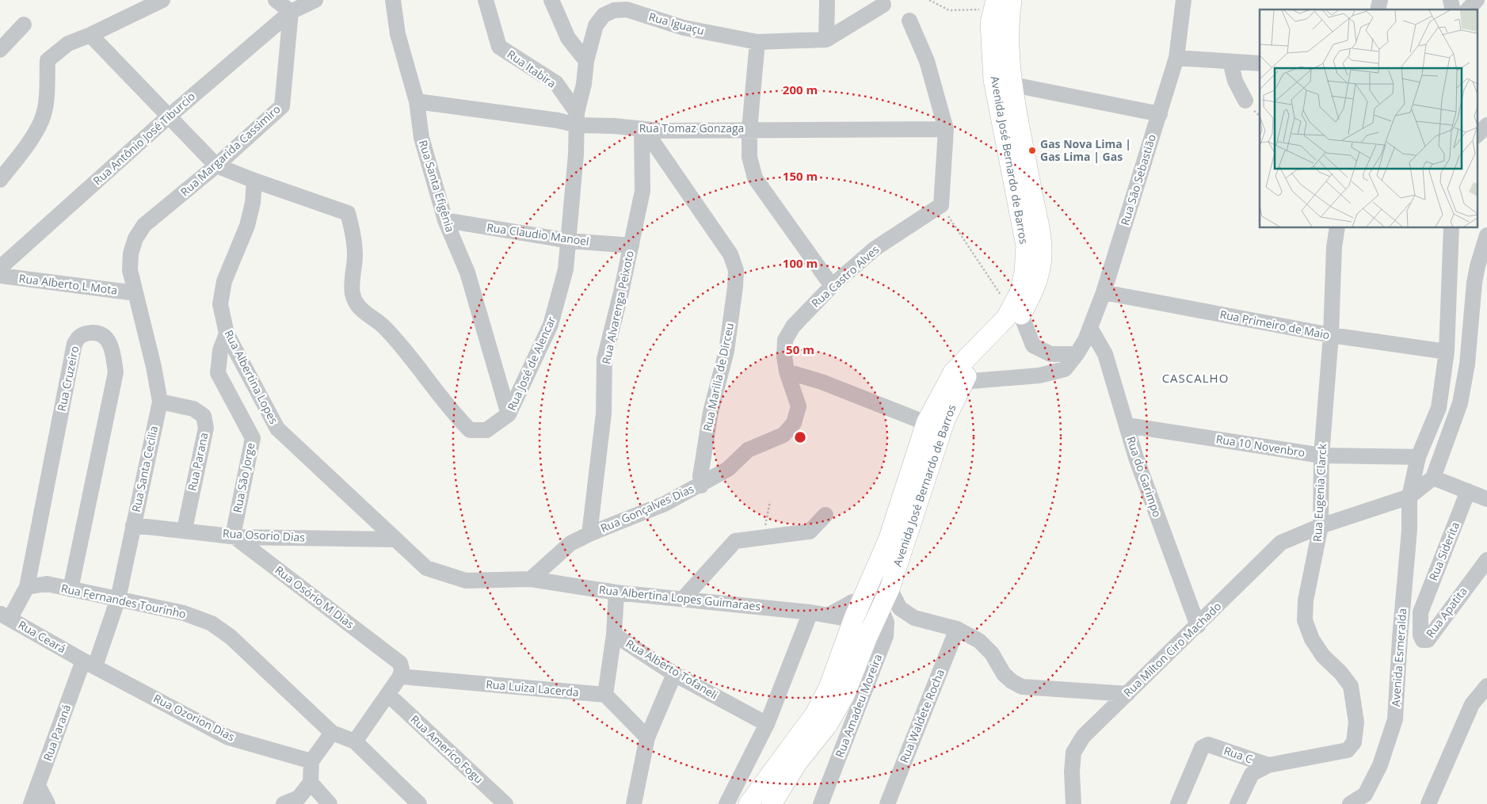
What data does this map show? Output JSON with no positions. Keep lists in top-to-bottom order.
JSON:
{
  "streets": {
    "main road": ["Avenida José Bernardo de Barros"],
    "street": [
      "Rua Iguaçu",
      "Rua Itabira",
      "Rua Tomaz Gonzaga",
      "Rua Antônio José Tiburcio",
      "Rua Margarida Cassimiro",
      "Rua São Sebastião",
      "Rua Santa Efigênia",
      "Rua Claudio Manoel",
      "Rua Castro Alves",
      "Rua Alberto L Mota",
      "Rua Alvarenga Peixoto",
      "Rua Primeiro de Maio",
      "Rua José de Alencar",
      "Rua Albertina Lopes",
      "Rua Marilia de Dirceu",
      "Rua Cruzeiro",
      "Rua 10 Novenbro",
      "Rua Parana",
      "Rua Santa Cecilia",
      "Rua do Garimpo",
      "Rua São Jorge",
      "Rua Eugenia Clarck",
      "Rua Gonçalves Dias",
      "Rua Osorio Dias",
      "Rua Siderita",
      "Rua Osório M Dias",
      "Rua Albertina Lopes Guimaraes",
      "Rua Fernandes Tourinho",
      "Rua Apatita",
      "Rua Ceará",
      "Rua Milton Ciro Machado",
      "Avenida Esmeralda",
      "Rua Alberto Tofaneli",
      "Rua Luiza Lacerda",
      "Rua Amadeu Moreira",
      "Rua Waldete Rocha",
      "Rua Ozorion Dias",
      "Rua Paraná",
      "Rua Americo Fogu",
      "Rua C"
    ]
  },
  "crossings": [
    ["Rua Iguaçu", "Rua Itabira"],
    ["Rua Iguaçu", "Rua Tomaz Gonzaga"],
    ["Rua Iguaçu", "Rua José de Alencar"],
    ["Rua Itabira", "Rua Tomaz Gonzaga"],
    ["Rua Itabira", "Rua José de Alencar"],
    ["Rua Tomaz Gonzaga", "Rua Santa Efigênia"],
    ["Rua Tomaz Gonzaga", "Rua Alvarenga Peixoto"],
    ["Rua Tomaz Gonzaga", "Rua José de Alencar"],
    ["Rua Tomaz Gonzaga", "Rua Marilia de Dirceu"],
    ["Rua Antônio José Tiburcio", "Rua Margarida Cassimiro"],
    ["Rua Margarida Cassimiro", "Rua Santa Cecilia"],
    ["Avenida José Bernardo de Barros", "Rua São Sebastião"],
    ["Avenida José Bernardo de Barros", "Rua Albertina Lopes Guimaraes"],
    ["Avenida José Bernardo de Barros", "Rua Amadeu Moreira"],
    ["Rua São Sebastião", "Rua Primeiro de Maio"],
    ["Rua São Sebastião", "Rua do Garimpo"],
    ["Rua Santa Efigênia", "Rua Claudio Manoel"],
    ["Rua Santa Efigênia", "Rua José de Alencar"],
    ["Rua Claudio Manoel", "Rua Alvarenga Peixoto"],
    ["Rua Claudio Manoel", "Rua José de Alencar"],
    ["Rua Castro Alves", "Rua Gonçalves Dias"],
    ["Rua Alberto L Mota", "Rua Santa Cecilia"],
    ["Rua Alvarenga Peixoto", "Rua Marilia de Dirceu"],
    ["Rua Alvarenga Peixoto", "Rua Gonçalves Dias"],
    ["Rua Primeiro de Maio", "Rua Eugenia Clarck"],
    ["Rua Primeiro de Maio", "Avenida Esmeralda"],
    ["Rua José de Alencar", "Rua Albertina Lopes"],
    ["Rua Albertina Lopes", "Rua São Jorge"],
    ["Rua Albertina Lopes", "Rua Gonçalves Dias"],
    ["Rua Albertina Lopes", "Rua Osorio Dias"],
    ["Rua Albertina Lopes", "Rua Albertina Lopes Guimaraes"],
    ["Rua Marilia de Dirceu", "Rua Gonçalves Dias"],
    ["Rua Cruzeiro", "Rua Fernandes Tourinho"],
    ["Rua 10 Novenbro", "Rua do Garimpo"],
    ["Rua 10 Novenbro", "Rua Eugenia Clarck"],
    ["Rua 10 Novenbro", "Avenida Esmeralda"],
    ["Rua Parana", "Rua Santa Cecilia"],
    ["Rua Parana", "Rua Osorio Dias"],
    ["Rua Santa Cecilia", "Rua Osorio Dias"],
    ["Rua Santa Cecilia", "Rua Fernandes Tourinho"],
    ["Rua Santa Cecilia", "Rua Ceará"],
    ["Rua Santa Cecilia", "Rua Ozorion Dias"],
    ["Rua Santa Cecilia", "Rua Paraná"],
    ["Rua do Garimpo", "Rua Milton Ciro Machado"],
    ["Rua São Jorge", "Rua Osorio Dias"],
    ["Rua São Jorge", "Rua Osório M Dias"],
    ["Rua Eugenia Clarck", "Rua Milton Ciro Machado"],
    ["Rua Eugenia Clarck", "Rua C"],
    ["Rua Gonçalves Dias", "Rua Albertina Lopes Guimaraes"],
    ["Rua Osorio Dias", "Rua Osório M Dias"],
    ["Rua Siderita", "Rua Apatita"],
    ["Rua Osório M Dias", "Rua Luiza Lacerda"],
    ["Rua Albertina Lopes Guimaraes", "Rua Alberto Tofaneli"],
    ["Rua Albertina Lopes Guimaraes", "Rua Amadeu Moreira"],
    ["Rua Ceará", "Rua Ozorion Dias"],
    ["Rua Ceará", "Rua Paraná"],
    ["Rua Milton Ciro Machado", "Avenida Esmeralda"],
    ["Rua Ozorion Dias", "Rua Paraná"]
  ],
  "districts": ["CASCALHO"],
  "places": ["Gas Nova Lima | Gas Lima | Gas"],
  "rings": [
    "200 m",
    "150 m",
    "100 m",
    "50 m"
  ]
}
